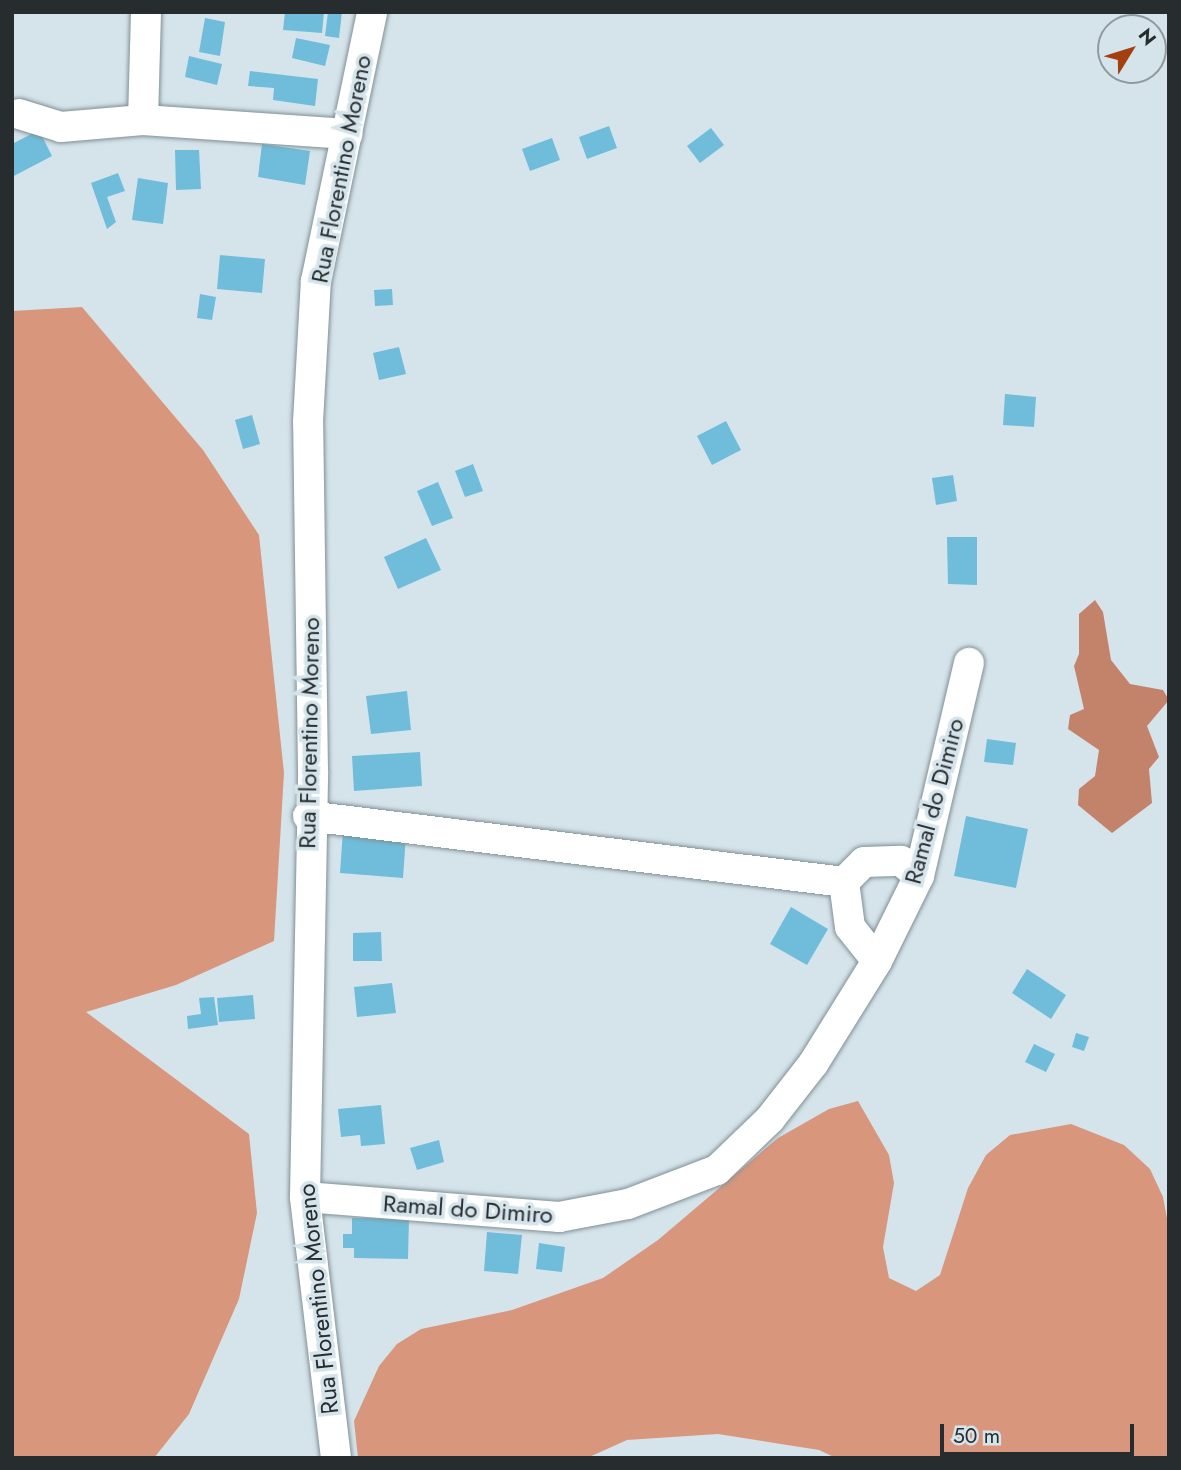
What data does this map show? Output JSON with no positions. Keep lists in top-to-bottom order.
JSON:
{
  "streets": {
    "street": ["Rua Florentino Moreno", "Ramal do Dimiro"]
  },
  "crossings": [
    ["Rua Florentino Moreno", "Ramal do Dimiro"]
  ],
  "scale_bar": "50 m",
  "north": "top right"
}
